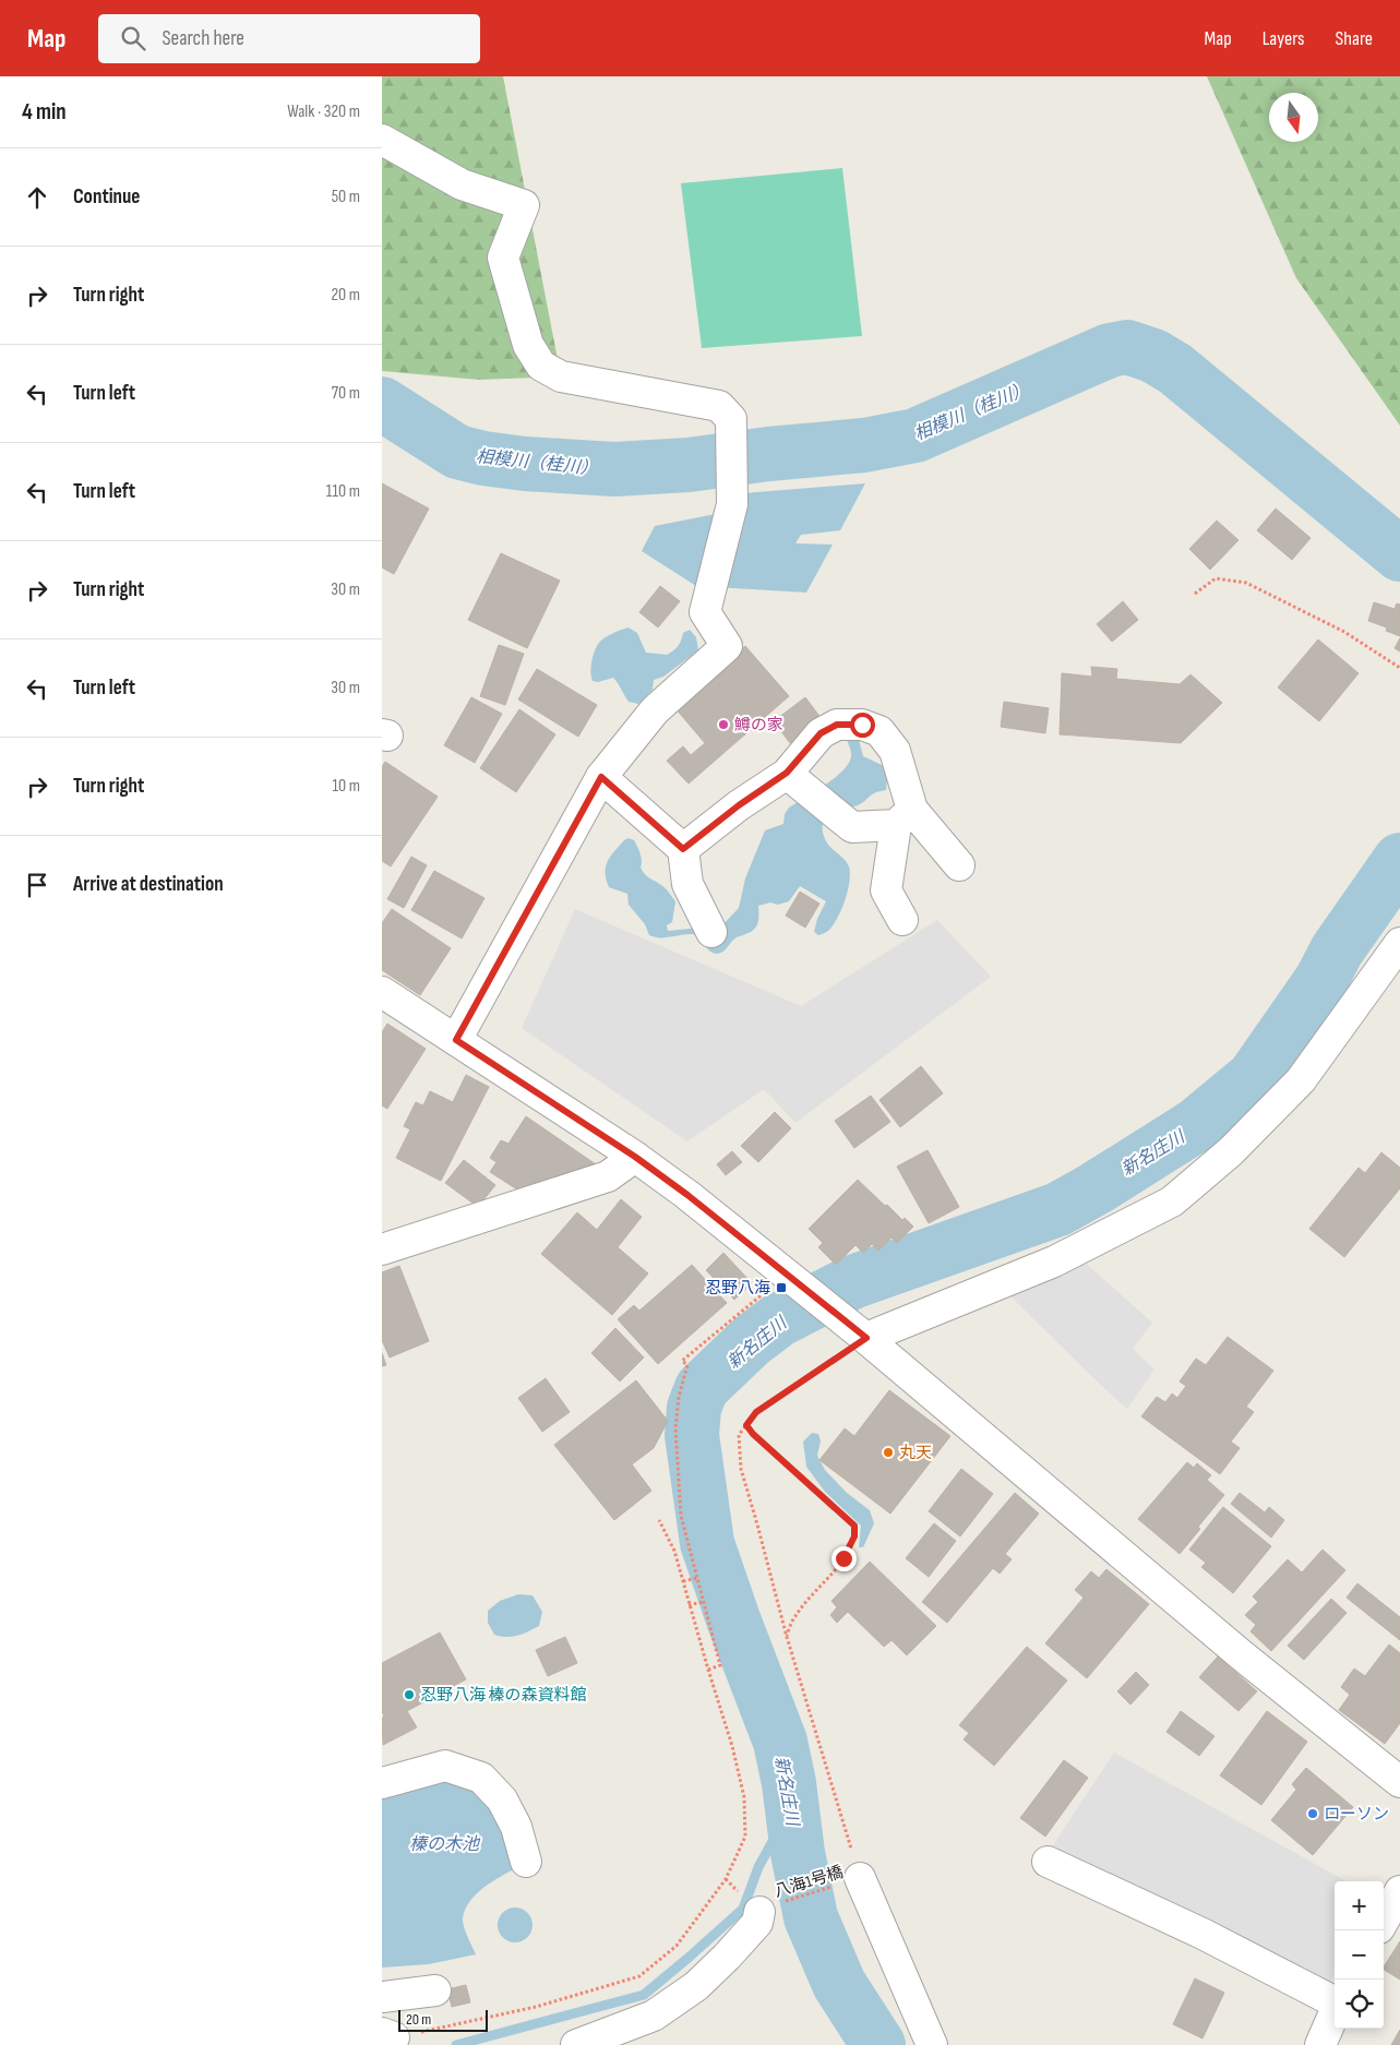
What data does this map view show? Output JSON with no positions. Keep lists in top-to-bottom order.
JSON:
{
  "streets": {
    "path": ["八海1号橋"]
  },
  "water": ["相模川（桂川）", "新名庄川", "榛の木池"],
  "places": {
    "other": [
      "鱒の家",
      "丸天",
      "忍野八海 榛の森資料館",
      "ローソン"
    ],
    "transit": ["忍野八海"]
  },
  "scale_bar": "20 m",
  "north": "bottom",
  "page": {
    "header": "Map",
    "search": "Search here",
    "nav": ["Map", "Layers", "Share"],
    "heading": ["4 min", "Walk · 320 m"],
    "list": [
      ["Continue", "50 m"],
      ["Turn right", "20 m"],
      ["Turn left", "70 m"],
      ["Turn left", "110 m"],
      ["Turn right", "30 m"],
      ["Turn left", "30 m"],
      ["Turn right", "10 m"],
      "Arrive at destination"
    ],
    "map_buttons": ["+", "−"],
    "scale": "20 m"
  }
}
